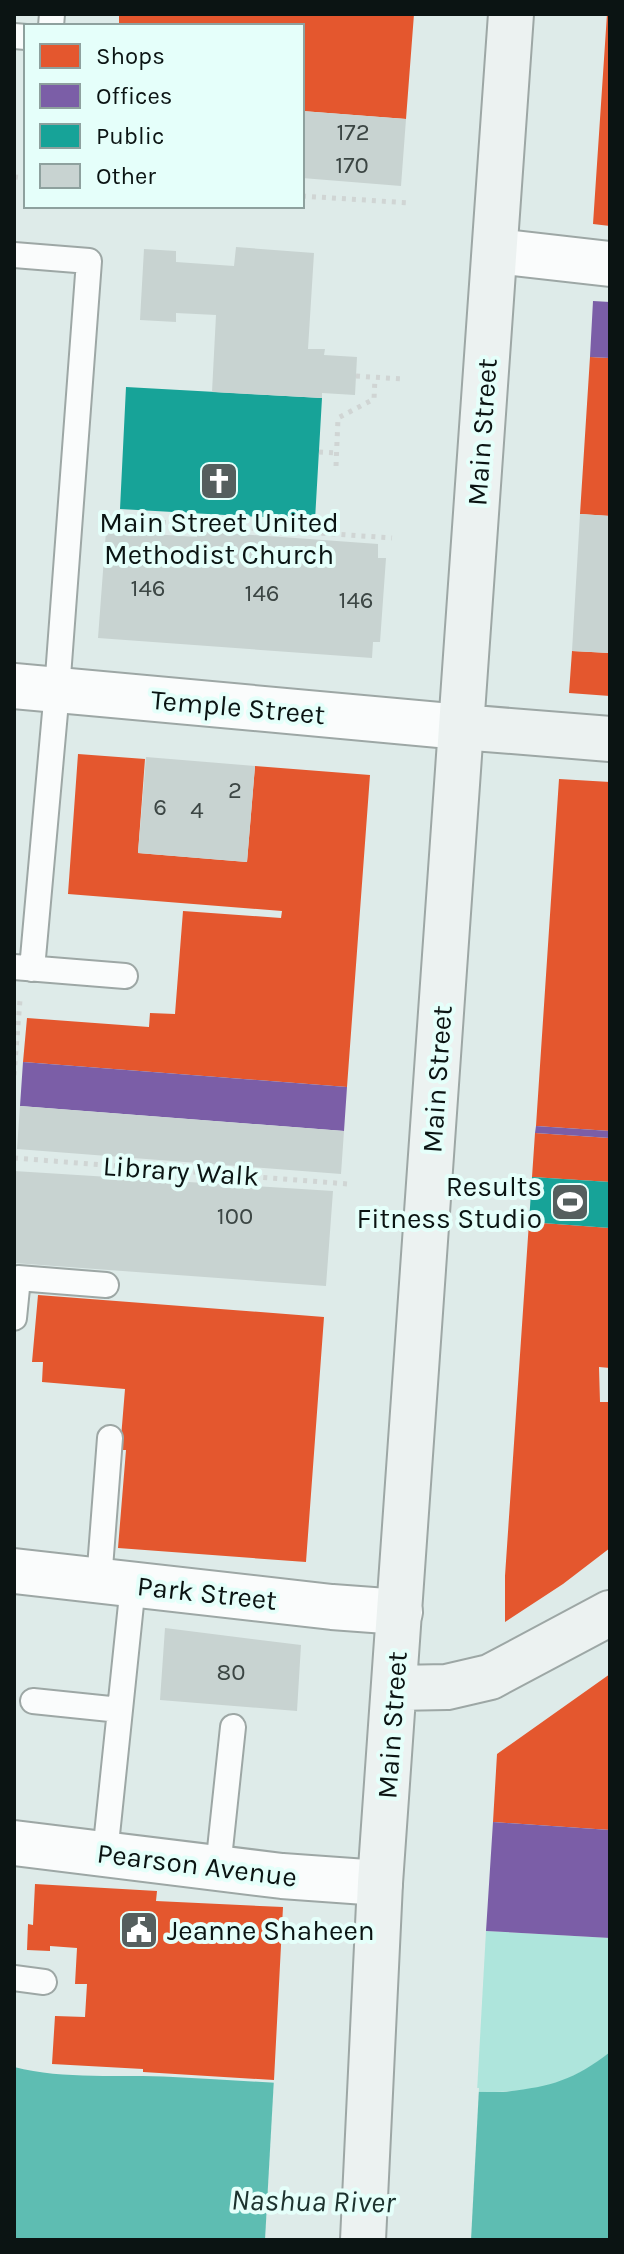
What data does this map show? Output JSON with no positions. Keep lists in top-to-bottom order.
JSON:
{
  "streets": {
    "main road": ["Main Street"],
    "street": ["Temple Street", "Park Street", "Pearson Avenue"],
    "path": ["Library Walk"]
  },
  "crossings": [
    ["Main Street", "Temple Street"],
    ["Main Street", "Park Street"],
    ["Main Street", "Pearson Avenue"]
  ],
  "water": ["Nashua River"],
  "places": {
    "church": ["Main Street United Methodist Church"],
    "sports": ["Results Fitness Studio"],
    "public building": ["Jeanne Shaheen"]
  },
  "house_numbers": [
    "172",
    "170",
    "146",
    "146",
    "146",
    "2",
    "6",
    "4",
    "100",
    "80"
  ],
  "legend": [
    "Shops",
    "Offices",
    "Public",
    "Other"
  ]
}
